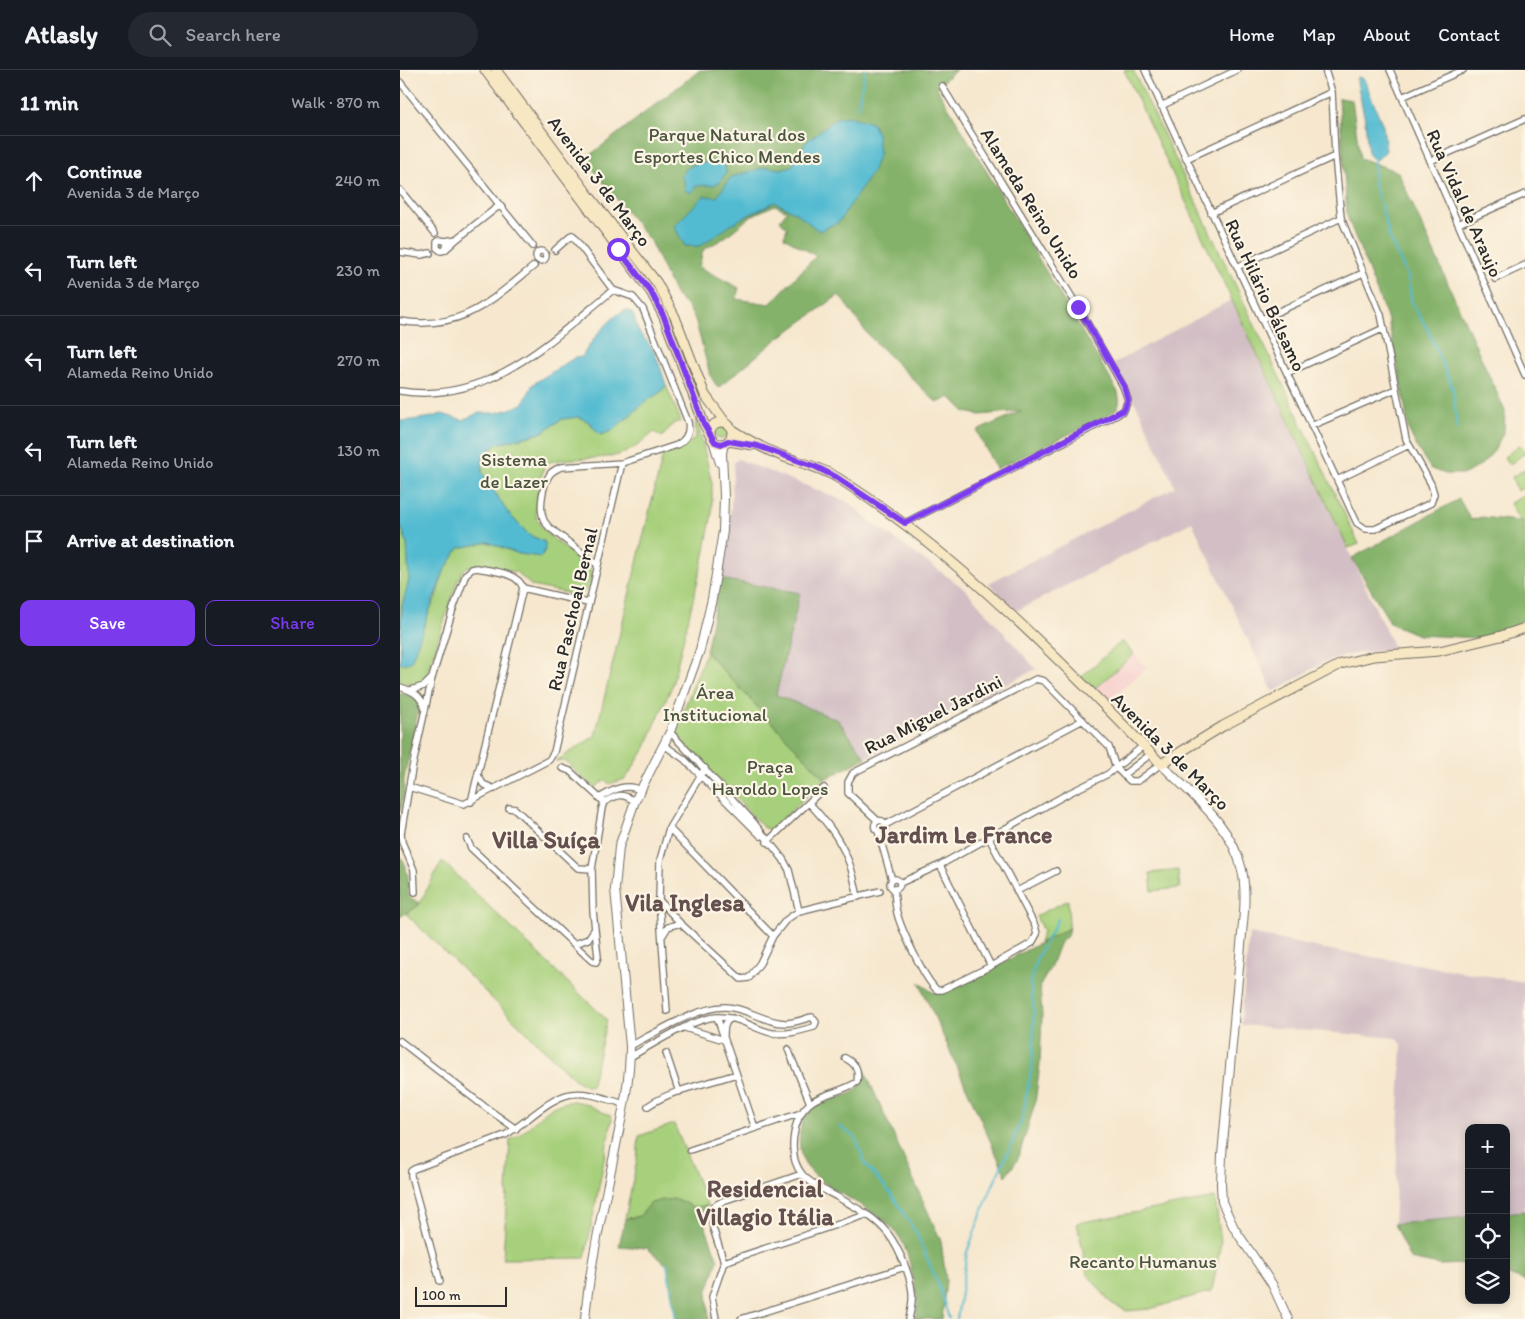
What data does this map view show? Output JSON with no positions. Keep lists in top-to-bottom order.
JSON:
{
  "streets": {
    "main road": ["Avenida 3 de Março"],
    "street": [
      "Alameda Reino Unido",
      "Rua Vidal de Araujo",
      "Rua Hilário Bálsamo",
      "Rua Paschoal Bernal",
      "Rua Miguel Jardini"
    ]
  },
  "crossings": [
    ["Avenida 3 de Março", "Alameda Reino Unido"]
  ],
  "districts": [
    "Jardim Le France",
    "Villa Suíça",
    "Vila Inglesa",
    "Residencial Villagio Itália"
  ],
  "parks": [
    "Parque Natural dos Esportes Chico Mendes",
    "Sistema de Lazer",
    "Área Institucional",
    "Praça Haroldo Lopes",
    "Recanto Humanus"
  ],
  "scale_bar": "100 m",
  "page": {
    "header": "Atlasly",
    "search": "Search here",
    "nav": [
      "Home",
      "Map",
      "About",
      "Contact"
    ],
    "heading": ["11 min", "Walk · 870 m"],
    "list": [
      ["Continue", "Avenida 3 de Março", "240 m"],
      ["Turn left", "Avenida 3 de Março", "230 m"],
      ["Turn left", "Alameda Reino Unido", "270 m"],
      ["Turn left", "Alameda Reino Unido", "130 m"],
      "Arrive at destination"
    ],
    "buttons": ["Save", "Share"],
    "map_buttons": ["+", "−"],
    "scale": "100 m"
  }
}
